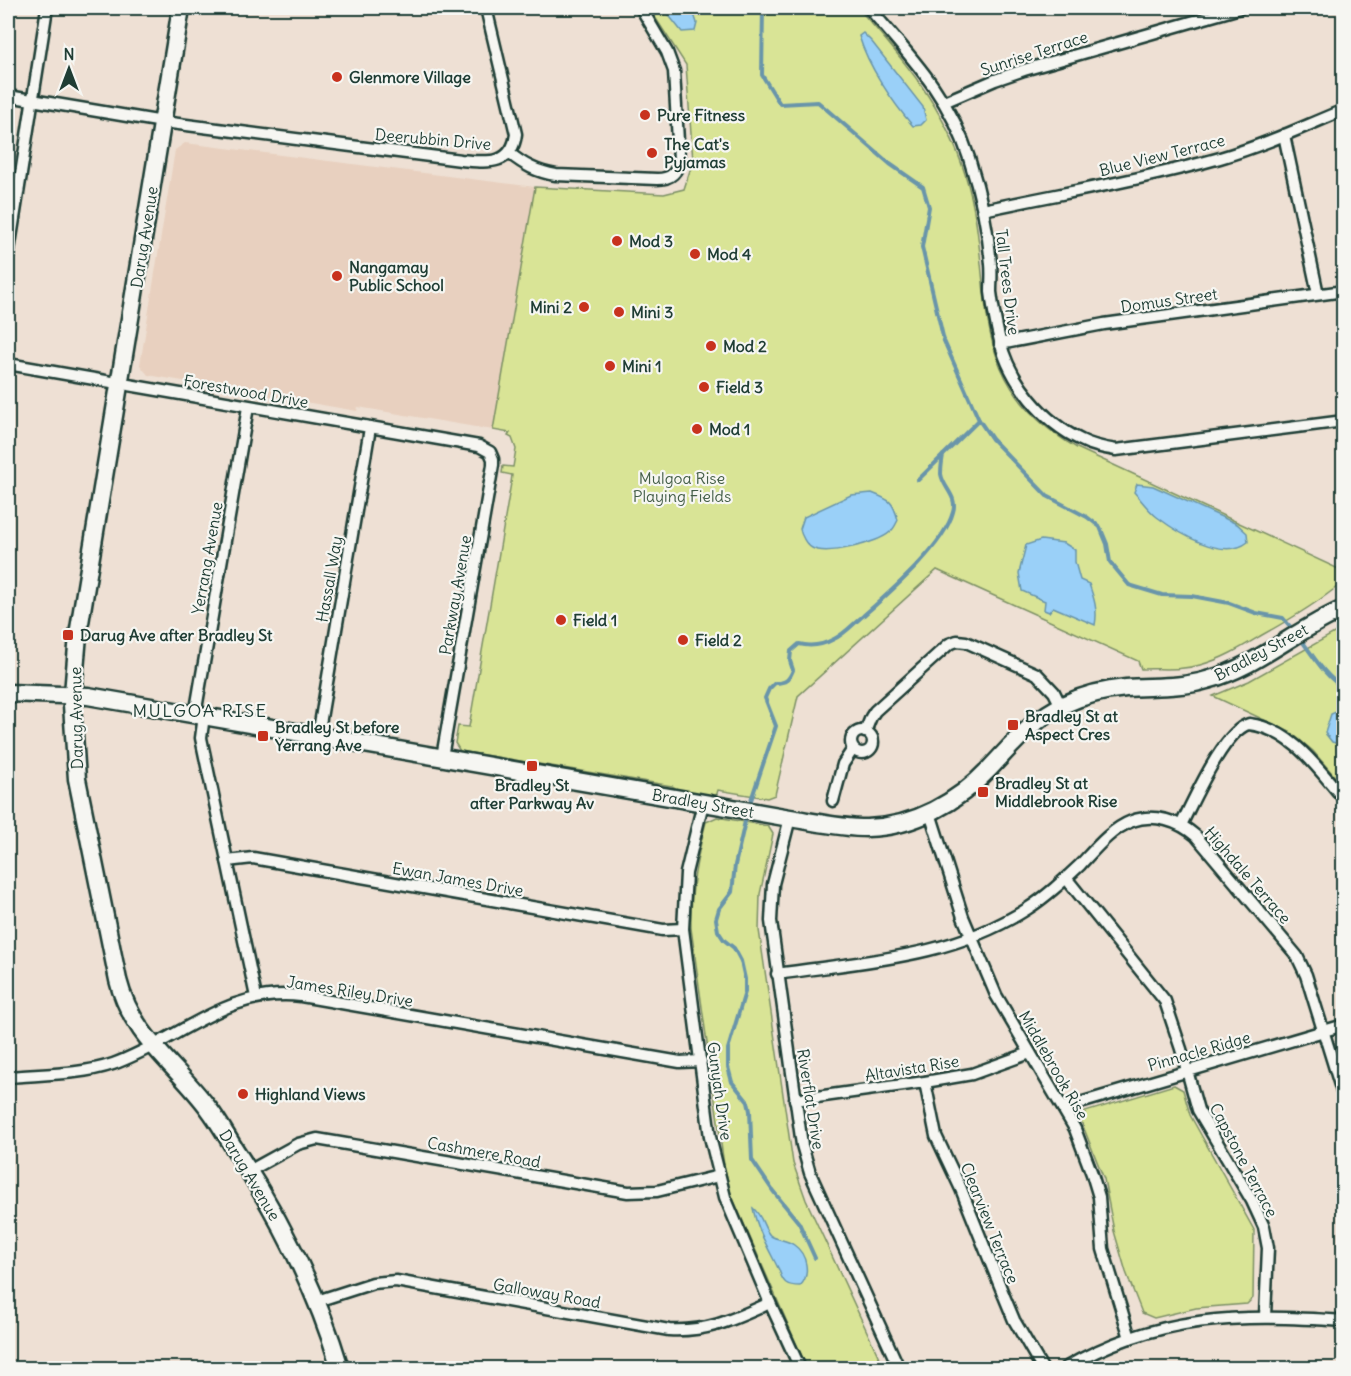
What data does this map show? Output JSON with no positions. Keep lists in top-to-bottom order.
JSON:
{
  "streets": {
    "street": [
      "Sunrise Terrace",
      "Deerubbin Drive",
      "Blue View Terrace",
      "Darug Avenue",
      "Tall Trees Drive",
      "Domus Street",
      "Forestwood Drive",
      "Yerrang Avenue",
      "Hassall Way",
      "Parkway Avenue",
      "Bradley Street",
      "Highdale Terrace",
      "Ewan James Drive",
      "James Riley Drive",
      "Pinnacle Ridge",
      "Middlebrook Rise",
      "Altavista Rise",
      "Gunyah Drive",
      "Riverflat Drive",
      "Cashmere Road",
      "Capstone Terrace",
      "Clearview Terrace",
      "Galloway Road"
    ]
  },
  "crossings": [
    ["Sunrise Terrace", "Tall Trees Drive"],
    ["Deerubbin Drive", "Darug Avenue"],
    ["Blue View Terrace", "Tall Trees Drive"],
    ["Darug Avenue", "Forestwood Drive"],
    ["Darug Avenue", "Bradley Street"],
    ["Darug Avenue", "James Riley Drive"],
    ["Darug Avenue", "Cashmere Road"],
    ["Darug Avenue", "Galloway Road"],
    ["Tall Trees Drive", "Domus Street"],
    ["Forestwood Drive", "Yerrang Avenue"],
    ["Forestwood Drive", "Hassall Way"],
    ["Forestwood Drive", "Parkway Avenue"],
    ["Yerrang Avenue", "Bradley Street"],
    ["Yerrang Avenue", "Ewan James Drive"],
    ["Yerrang Avenue", "James Riley Drive"],
    ["Hassall Way", "Bradley Street"],
    ["Parkway Avenue", "Bradley Street"],
    ["Bradley Street", "Middlebrook Rise"],
    ["Bradley Street", "Gunyah Drive"],
    ["Bradley Street", "Riverflat Drive"],
    ["Highdale Terrace", "Pinnacle Ridge"],
    ["Highdale Terrace", "Middlebrook Rise"],
    ["Highdale Terrace", "Riverflat Drive"],
    ["Highdale Terrace", "Capstone Terrace"],
    ["Ewan James Drive", "Gunyah Drive"],
    ["James Riley Drive", "Gunyah Drive"],
    ["Pinnacle Ridge", "Middlebrook Rise"],
    ["Pinnacle Ridge", "Capstone Terrace"],
    ["Middlebrook Rise", "Altavista Rise"],
    ["Altavista Rise", "Riverflat Drive"],
    ["Altavista Rise", "Clearview Terrace"],
    ["Gunyah Drive", "Cashmere Road"],
    ["Gunyah Drive", "Galloway Road"]
  ],
  "districts": ["MULGOA RISE"],
  "parks": ["Mulgoa Rise Playing Fields"],
  "places": {
    "other": [
      "Glenmore Village",
      "Pure Fitness",
      "The Cat's Pyjamas",
      "Mod 3",
      "Mod 4",
      "Nangamay Public School",
      "Mini 2",
      "Mini 3",
      "Mod 2",
      "Mini 1",
      "Field 3",
      "Mod 1",
      "Field 1",
      "Field 2",
      "Highland Views"
    ],
    "transit": [
      "Darug Ave after Bradley St",
      "Bradley St at Aspect Cres",
      "Bradley St before Yerrang Ave",
      "Bradley St after Parkway Av",
      "Bradley St at Middlebrook Rise"
    ]
  },
  "north": "top"
}
